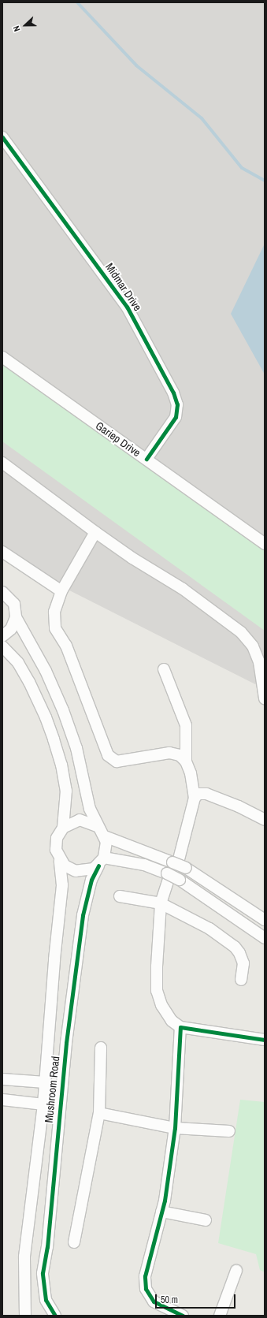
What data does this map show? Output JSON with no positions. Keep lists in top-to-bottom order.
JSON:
{
  "streets": {
    "street": ["Midmar Drive", "Gariep Drive", "Mushroom Road"]
  },
  "crossings": [
    ["Midmar Drive", "Gariep Drive"]
  ],
  "scale_bar": "50 m",
  "north": "left"
}
